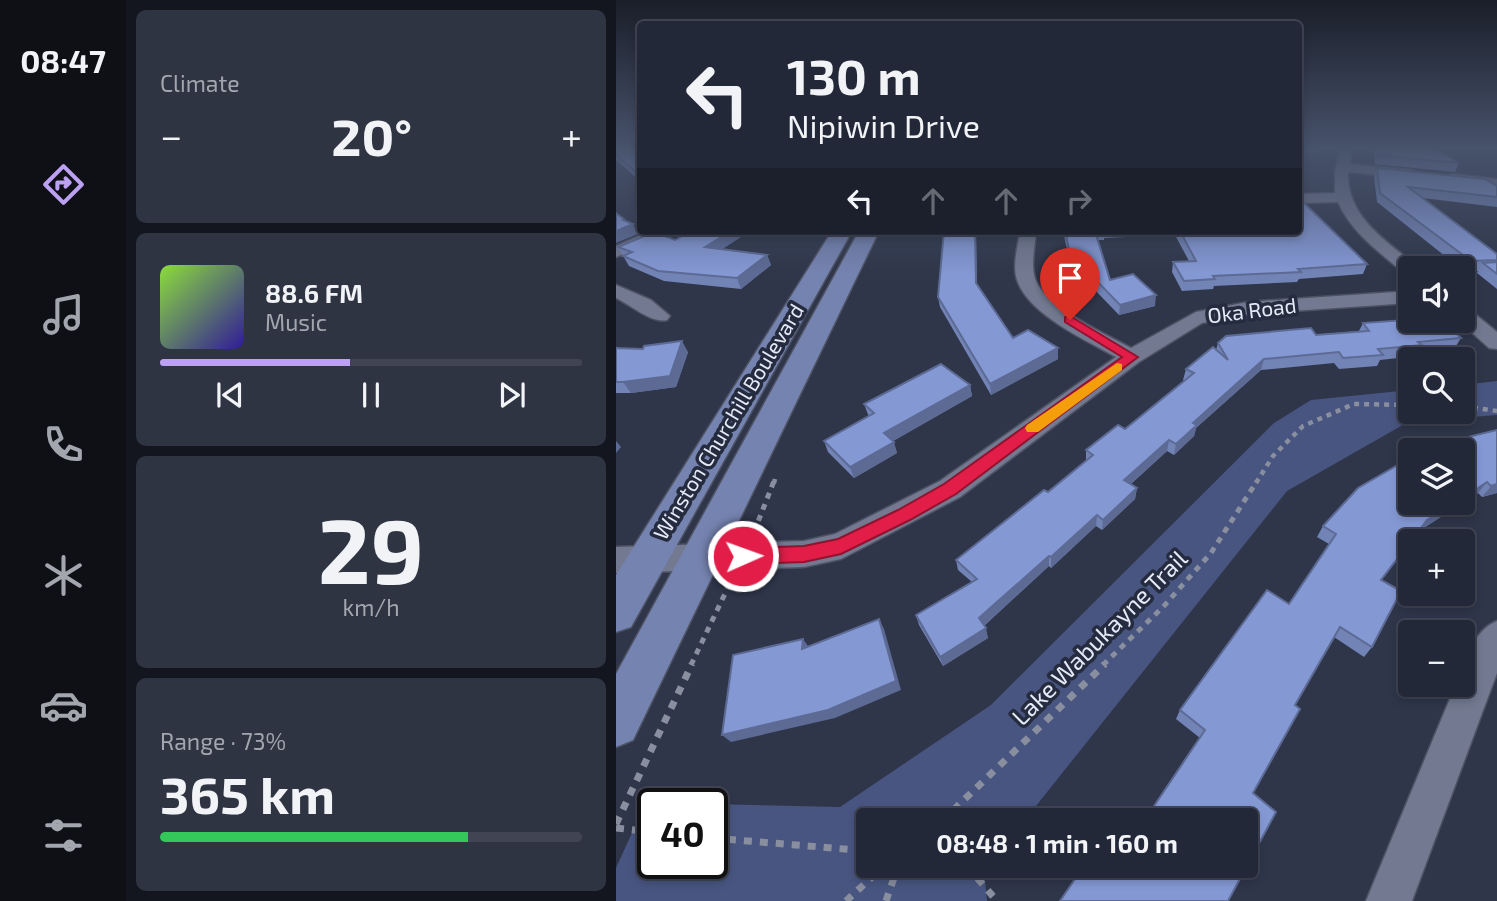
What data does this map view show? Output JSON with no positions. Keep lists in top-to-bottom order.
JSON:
{
  "streets": {
    "main road": ["Winston Churchill Boulevard"],
    "street": ["Oka Road"],
    "path": ["Lake Wabukayne Trail"]
  },
  "crossings": [
    ["Oka Road", "Winston Churchill Boulevard"]
  ],
  "page": {
    "tabs": "08:47",
    "tile": [
      "Climate",
      ["29", "km/h"],
      ["Range · 73%", "365 km"]
    ],
    "turn": ["130 m", "Nipiwin Drive"],
    "heat": ["−", "20°", "+"],
    "map_buttons": ["+", "−"],
    "song": ["88.6 FM", "Music"],
    "limit": "40",
    "trip": "08:48 · 1 min · 160 m"
  }
}
